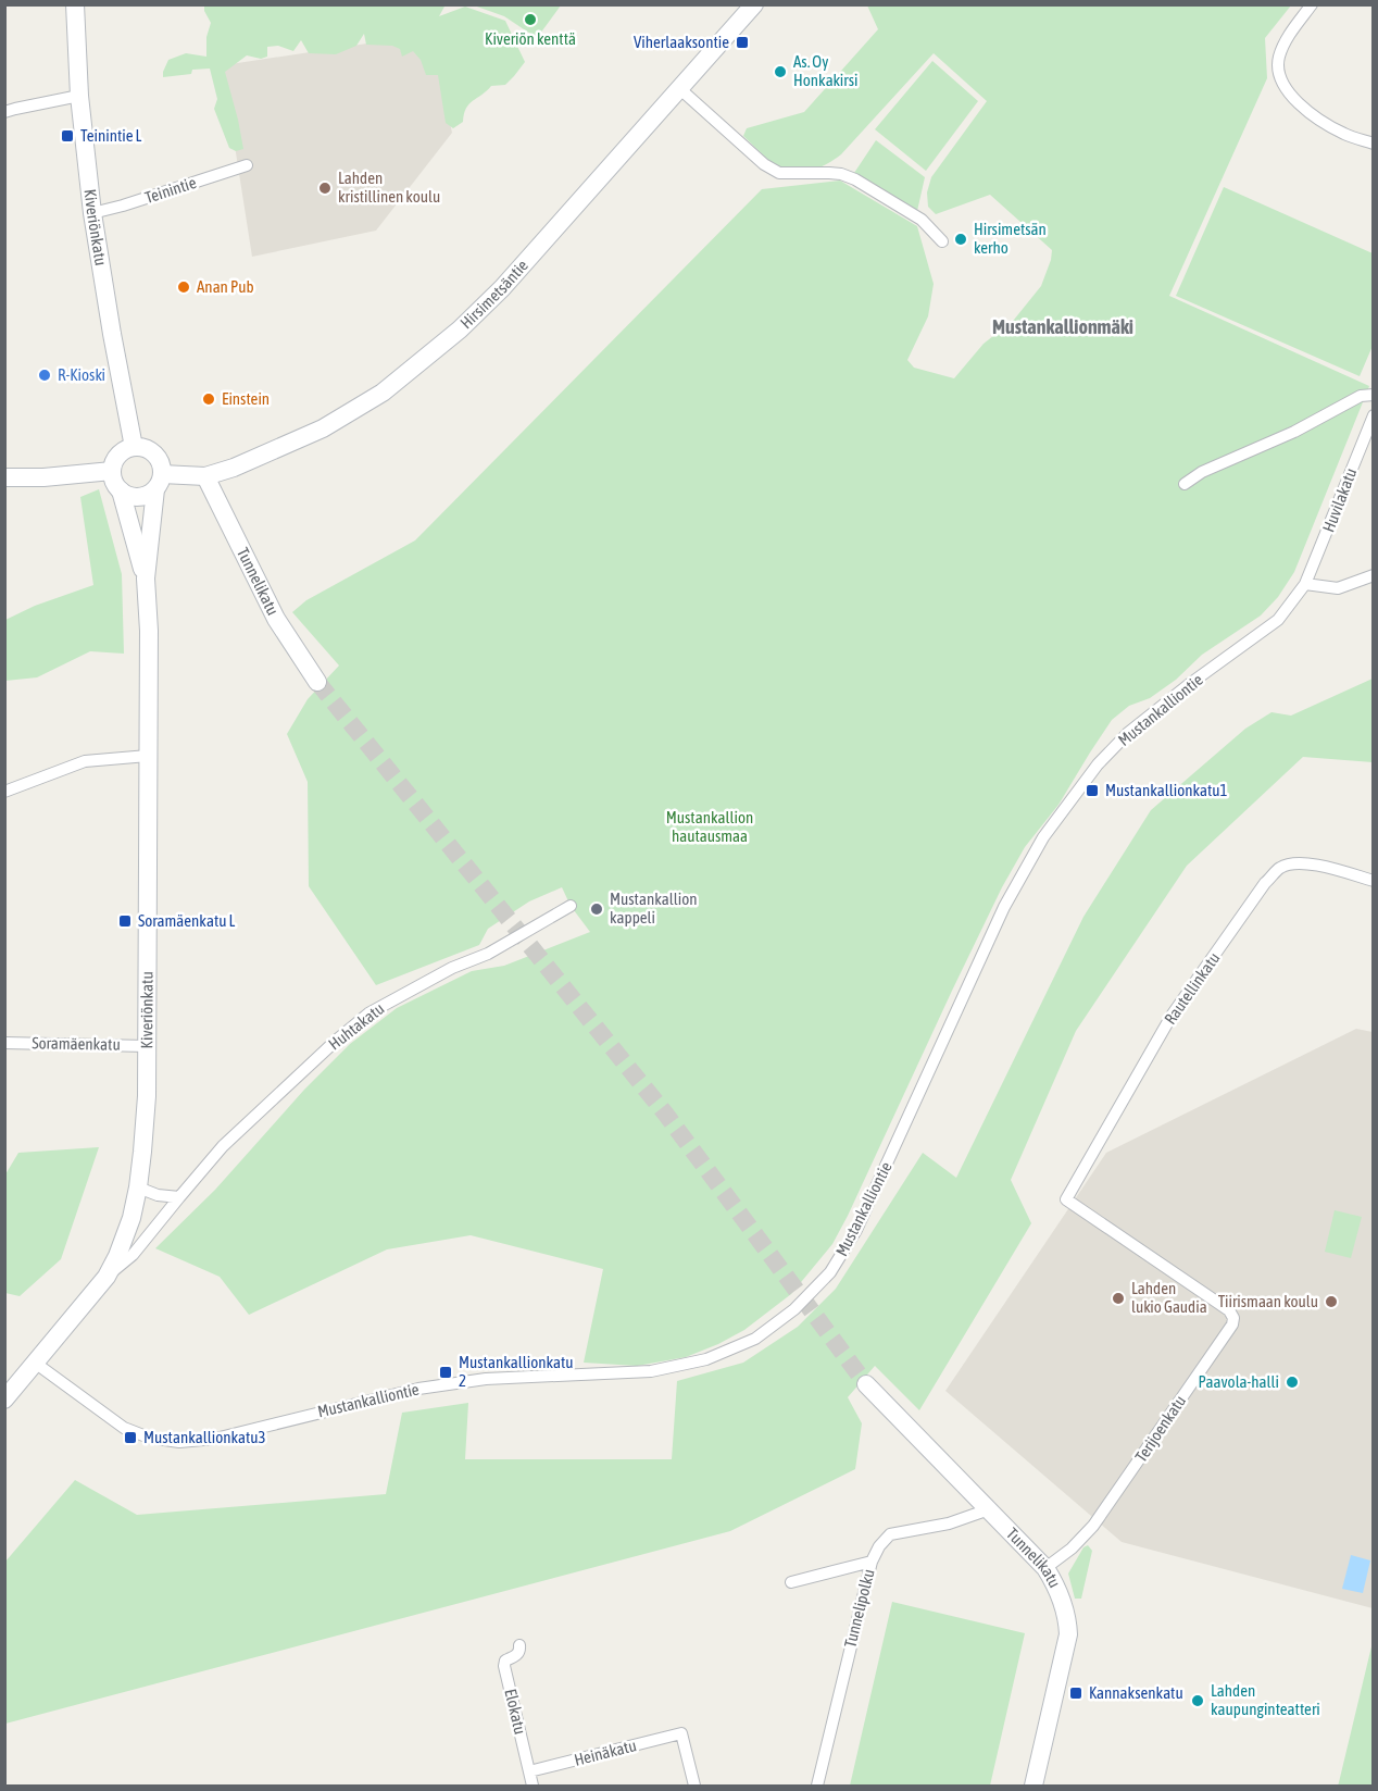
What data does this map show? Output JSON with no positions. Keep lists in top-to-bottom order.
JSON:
{
  "streets": {
    "street": [
      "Teinintie",
      "Kiveriönkatu",
      "Hirsimetsäntie",
      "Huvilakatu",
      "Tunnelikatu",
      "Mustankalliontie",
      "Rautellinkatu",
      "Huhtakatu",
      "Soramäenkatu",
      "Terijoenkatu",
      "Tunnelipolku",
      "Elokatu",
      "Heinäkatu"
    ]
  },
  "crossings": [
    ["Teinintie", "Kiveriönkatu"],
    ["Kiveriönkatu", "Hirsimetsäntie"],
    ["Kiveriönkatu", "Mustankalliontie"],
    ["Kiveriönkatu", "Huhtakatu"],
    ["Kiveriönkatu", "Soramäenkatu"],
    ["Hirsimetsäntie", "Tunnelikatu"],
    ["Huvilakatu", "Mustankalliontie"],
    ["Tunnelikatu", "Terijoenkatu"],
    ["Tunnelikatu", "Tunnelipolku"],
    ["Rautellinkatu", "Terijoenkatu"],
    ["Elokatu", "Heinäkatu"]
  ],
  "districts": ["Mustankallionmäki"],
  "parks": ["Mustankallion hautausmaa"],
  "places": {
    "other": [
      "Kiveriön kenttä",
      "As. Oy Honkakirsi",
      "Lahden kristillinen koulu",
      "Hirsimetsän kerho",
      "Anan Pub",
      "R-Kioski",
      "Einstein",
      "Mustankallion kappeli",
      "Lahden lukio Gaudia",
      "Tiirismaan koulu",
      "Paavola-halli",
      "Lahden kaupunginteatteri"
    ],
    "transit": [
      "Viherlaaksontie",
      "Teinintie L",
      "Mustankallionkatu1",
      "Soramäenkatu L",
      "Mustankallionkatu 2",
      "Mustankallionkatu3",
      "Kannaksenkatu"
    ]
  }
}
